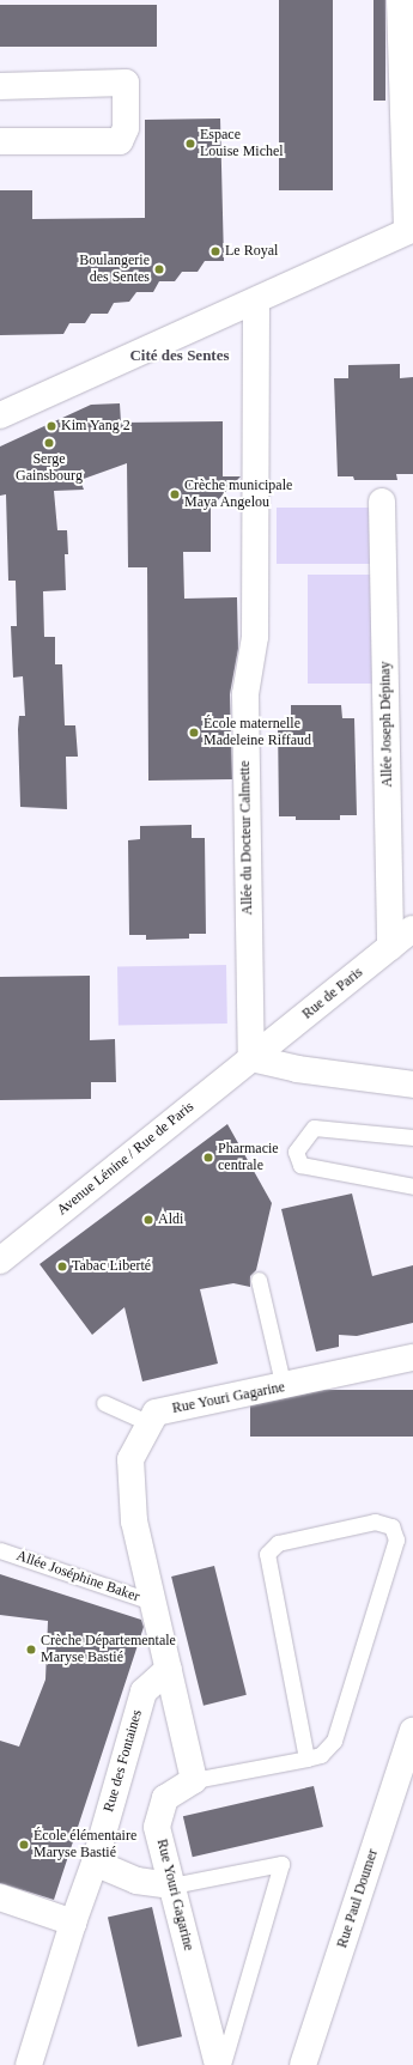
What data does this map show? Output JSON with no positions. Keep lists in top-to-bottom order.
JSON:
{
  "streets": {
    "street": [
      "Allée Joseph Dépinay",
      "Allée du Docteur Calmette",
      "Rue de Paris",
      "Avenue Lénine / Rue de Paris",
      "Rue Youri Gagarine",
      "Rue des Fontaines",
      "Rue Paul Doumer"
    ],
    "lane": ["Allée Joséphine Baker"]
  },
  "crossings": [
    ["Allée Joseph Dépinay", "Rue de Paris"],
    ["Allée du Docteur Calmette", "Rue de Paris"],
    ["Allée du Docteur Calmette", "Avenue Lénine / Rue de Paris"],
    ["Rue de Paris", "Avenue Lénine / Rue de Paris"],
    ["Rue Youri Gagarine", "Allée Joséphine Baker"],
    ["Rue Youri Gagarine", "Rue des Fontaines"]
  ],
  "districts": ["Cité des Sentes"],
  "places": [
    "Espace Louise Michel",
    "Le Royal",
    "Boulangerie des Sentes",
    "Kim Yang 2",
    "Serge Gainsbourg",
    "Crèche municipale Maya Angelou",
    "École maternelle Madeleine Riffaud",
    "Pharmacie centrale",
    "Aldi",
    "Tabac Liberté",
    "Crèche Départementale Maryse Bastié",
    "École élémentaire Maryse Bastié"
  ]
}
